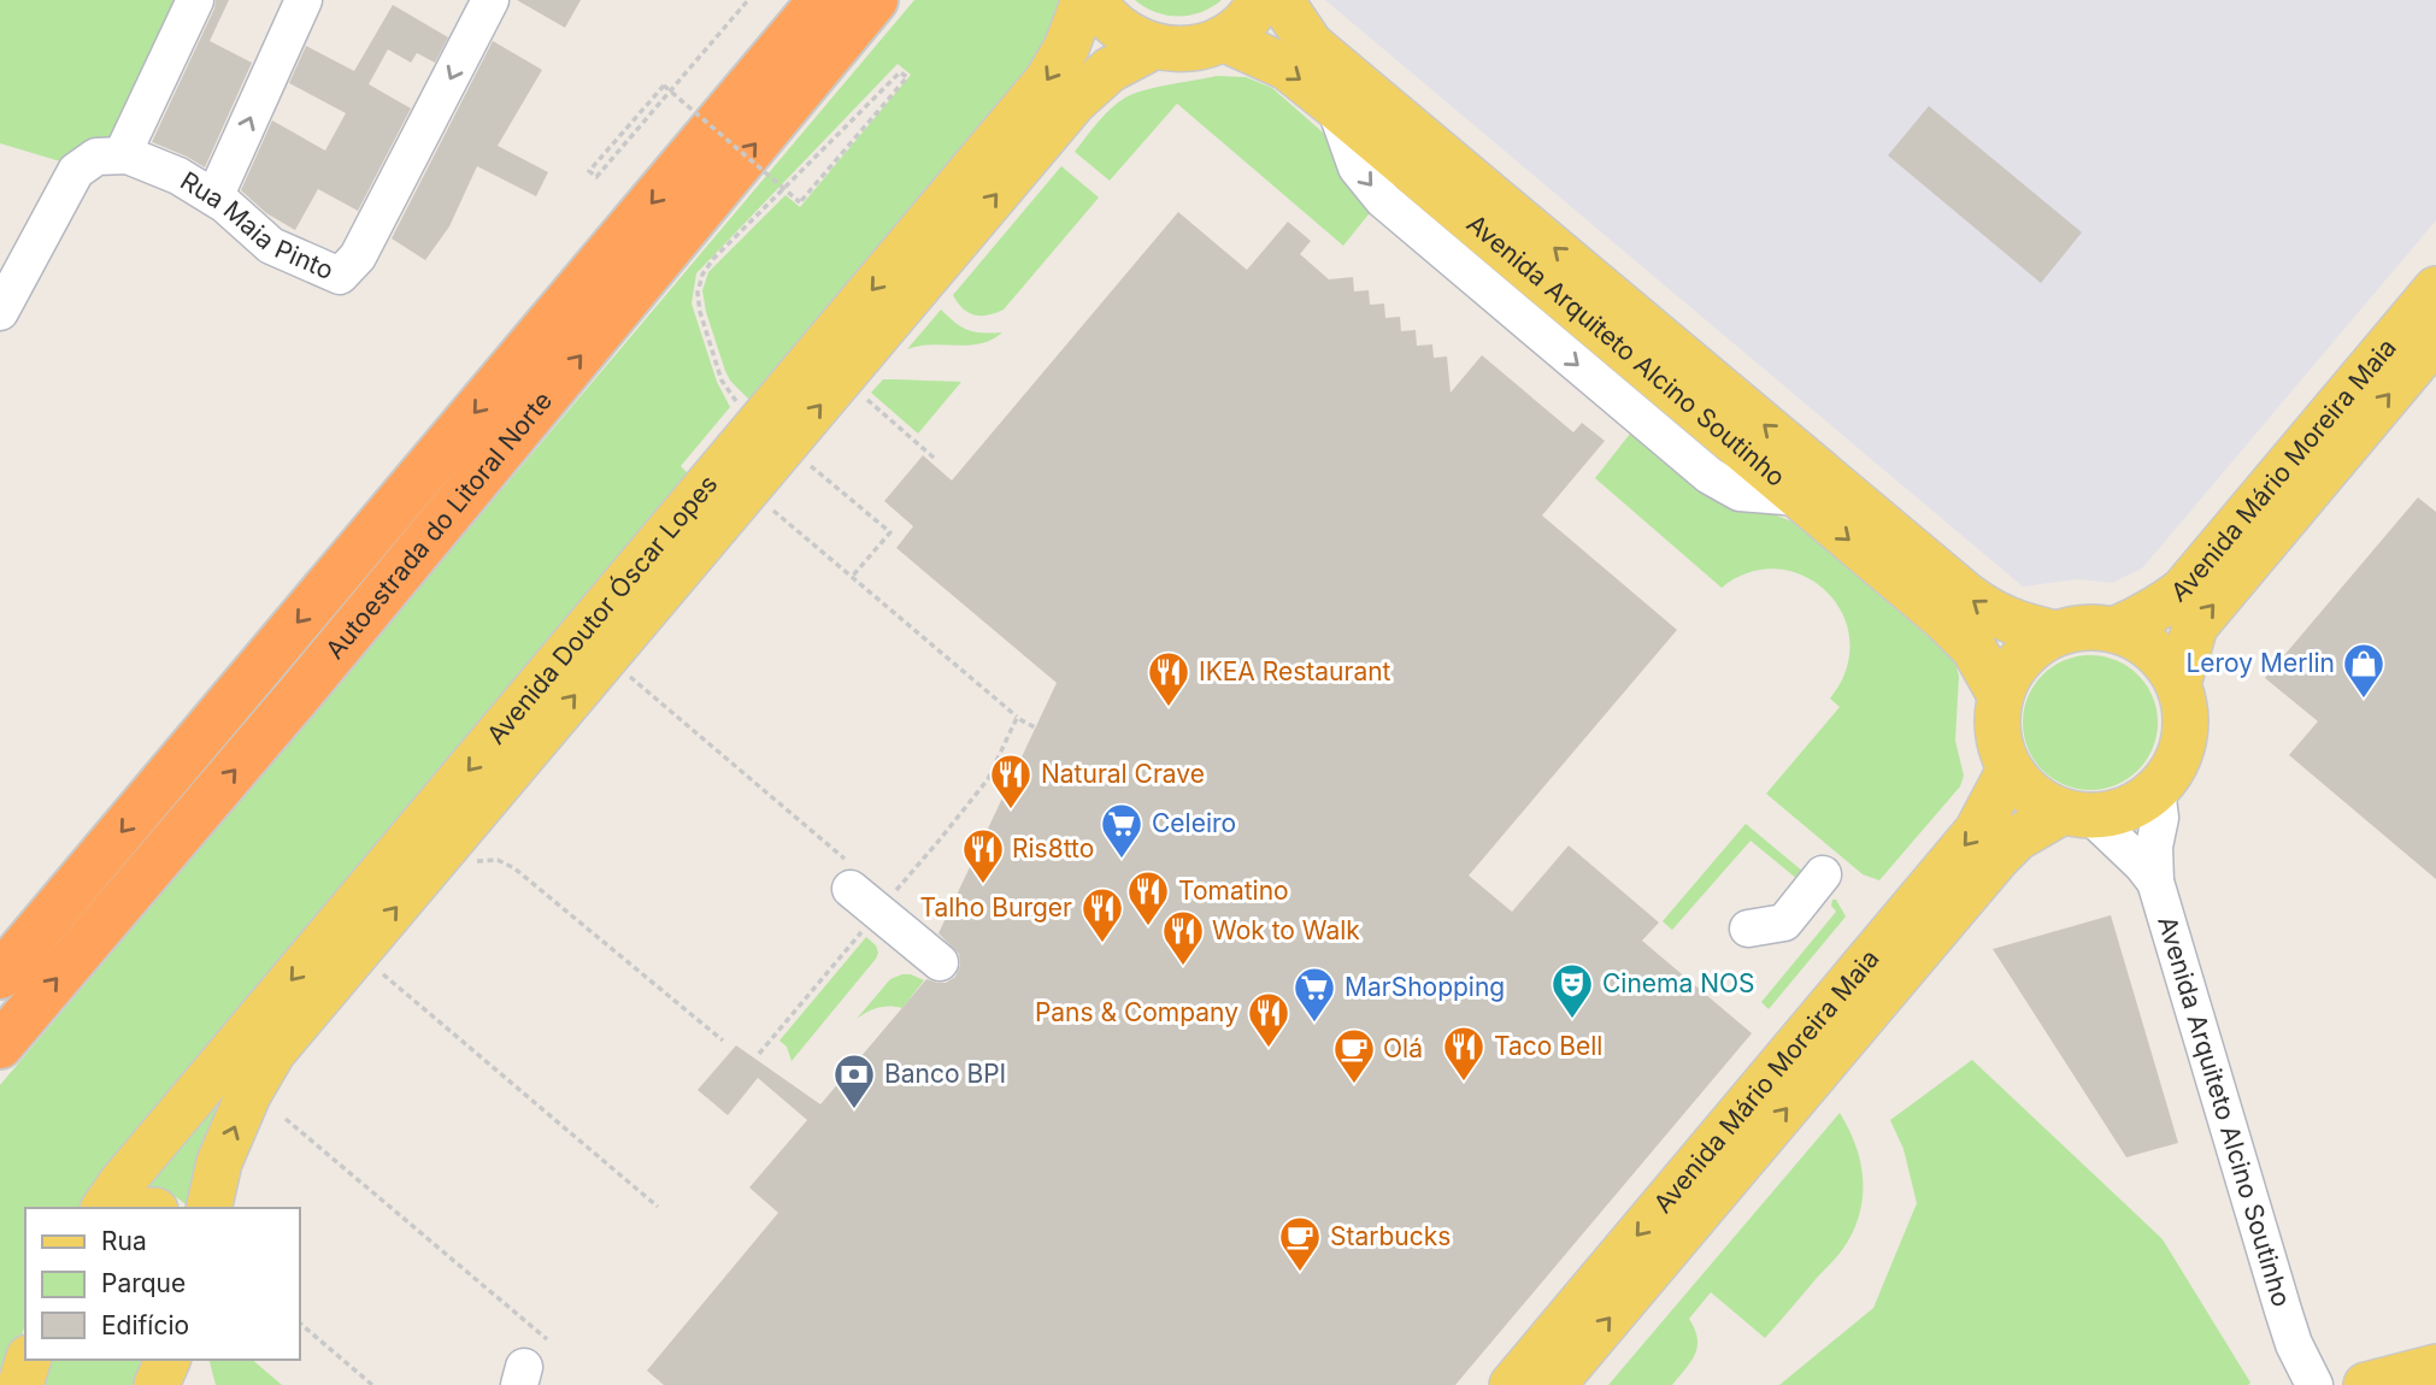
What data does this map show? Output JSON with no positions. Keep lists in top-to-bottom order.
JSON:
{
  "streets": {
    "highway": ["Autoestrada do Litoral Norte"],
    "main road": ["Avenida Arquiteto Alcino Soutinho", "Avenida Mário Moreira Maia", "Avenida Doutor Óscar Lopes"],
    "street": ["Rua Maia Pinto"]
  },
  "crossings": [
    ["Avenida Arquiteto Alcino Soutinho", "Avenida Mário Moreira Maia"]
  ],
  "places": {
    "shop": ["Leroy Merlin"],
    "restaurant": [
      "IKEA Restaurant",
      "Natural Crave",
      "Ris8tto",
      "Tomatino",
      "Talho Burger",
      "Wok to Walk",
      "Pans & Company",
      "Taco Bell"
    ],
    "supermarket": ["Celeiro", "MarShopping"],
    "theatre": ["Cinema NOS"],
    "cafe": ["Olá", "Starbucks"],
    "bank": ["Banco BPI"]
  },
  "legend": ["Rua", "Parque", "Edifício"]
}
